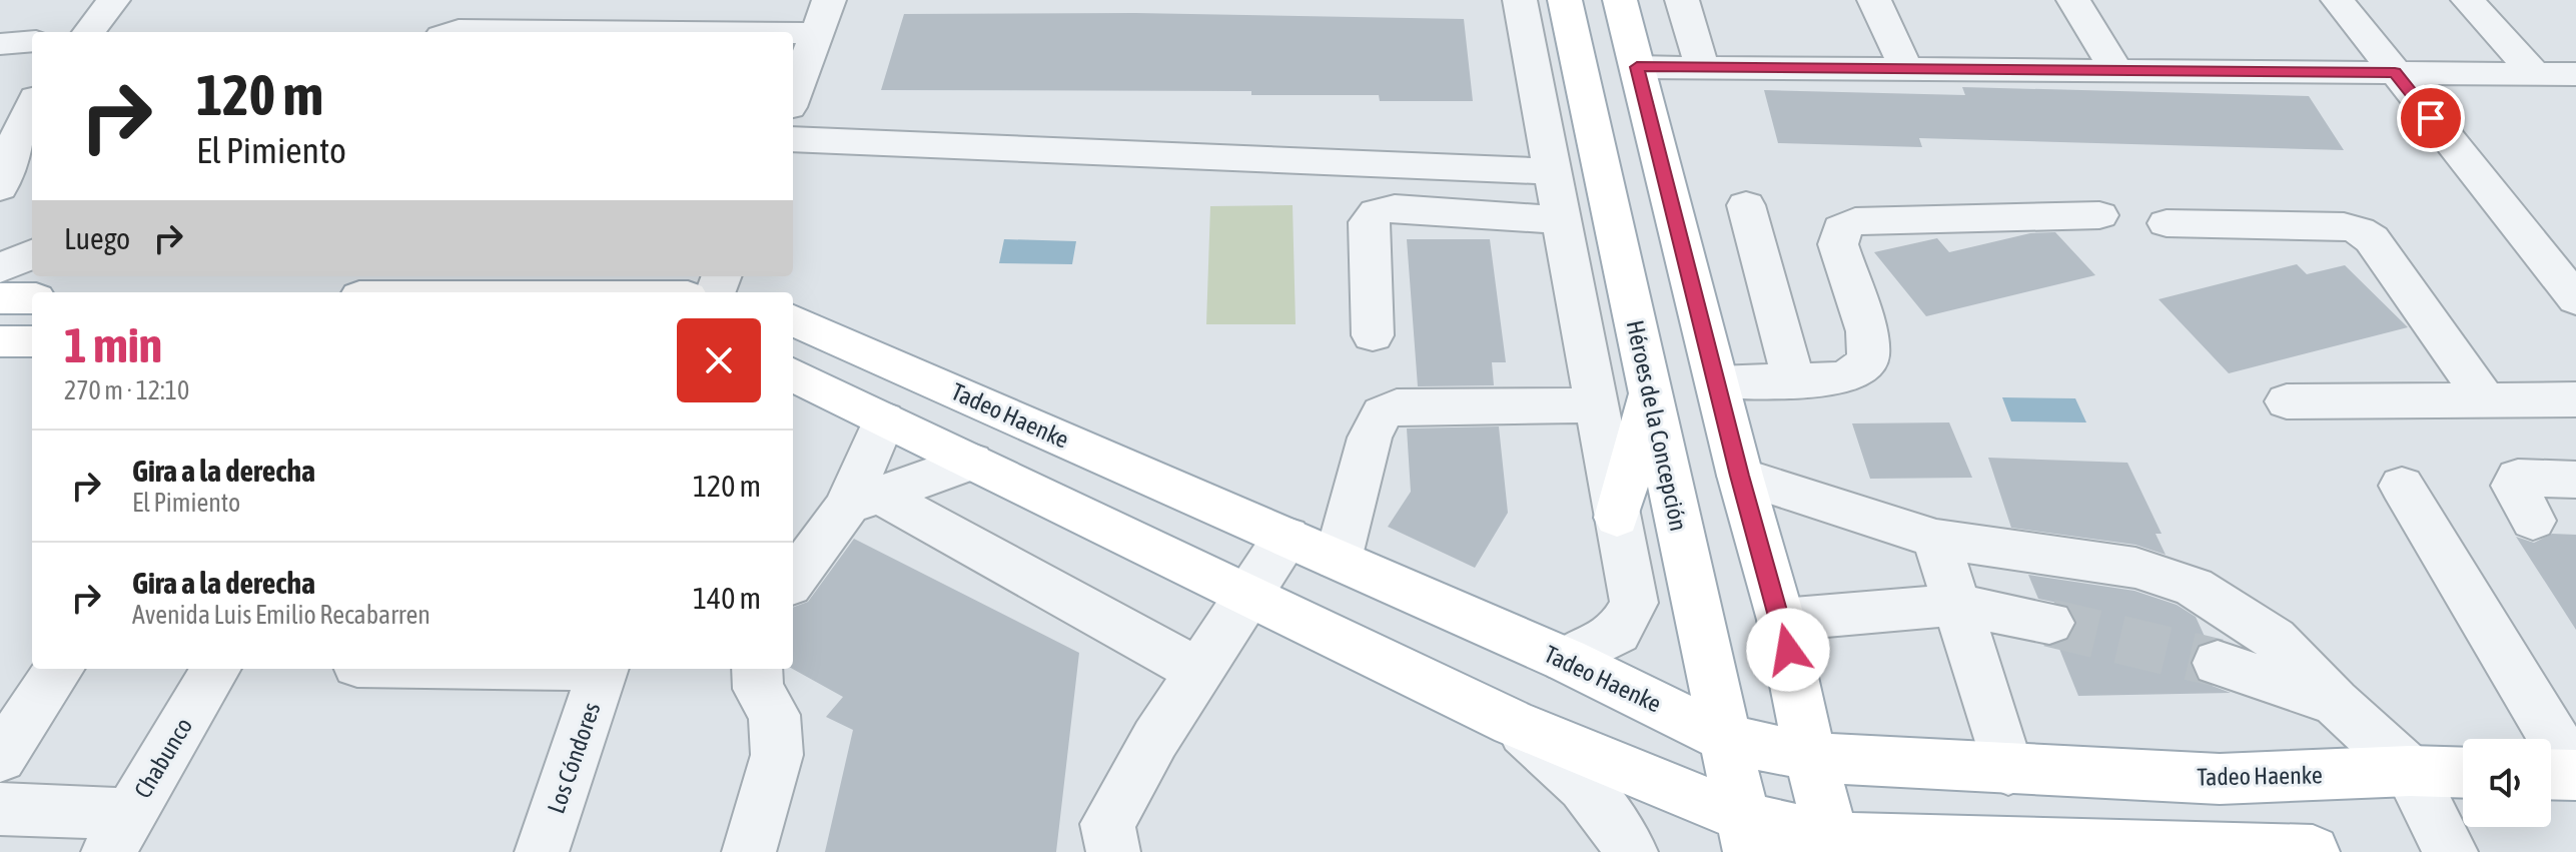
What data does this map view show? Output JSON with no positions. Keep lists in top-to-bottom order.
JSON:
{
  "streets": {
    "main road": ["Tadeo Haenke", "Héroes de la Concepción"],
    "street": ["Chabunco", "Los Cóndores"]
  },
  "crossings": [
    ["Tadeo Haenke", "Héroes de la Concepción"]
  ],
  "page": {
    "turn": ["120 m", "El Pimiento"],
    "then": "Luego",
    "heading": ["1 min", "270 m · 12:10"],
    "list": [
      {
        "name": "Gira a la derecha",
        "note": "El Pimiento",
        "value": "120 m"
      },
      {
        "name": "Gira a la derecha",
        "note": "Avenida Luis Emilio Recabarren",
        "value": "140 m"
      }
    ]
  }
}
